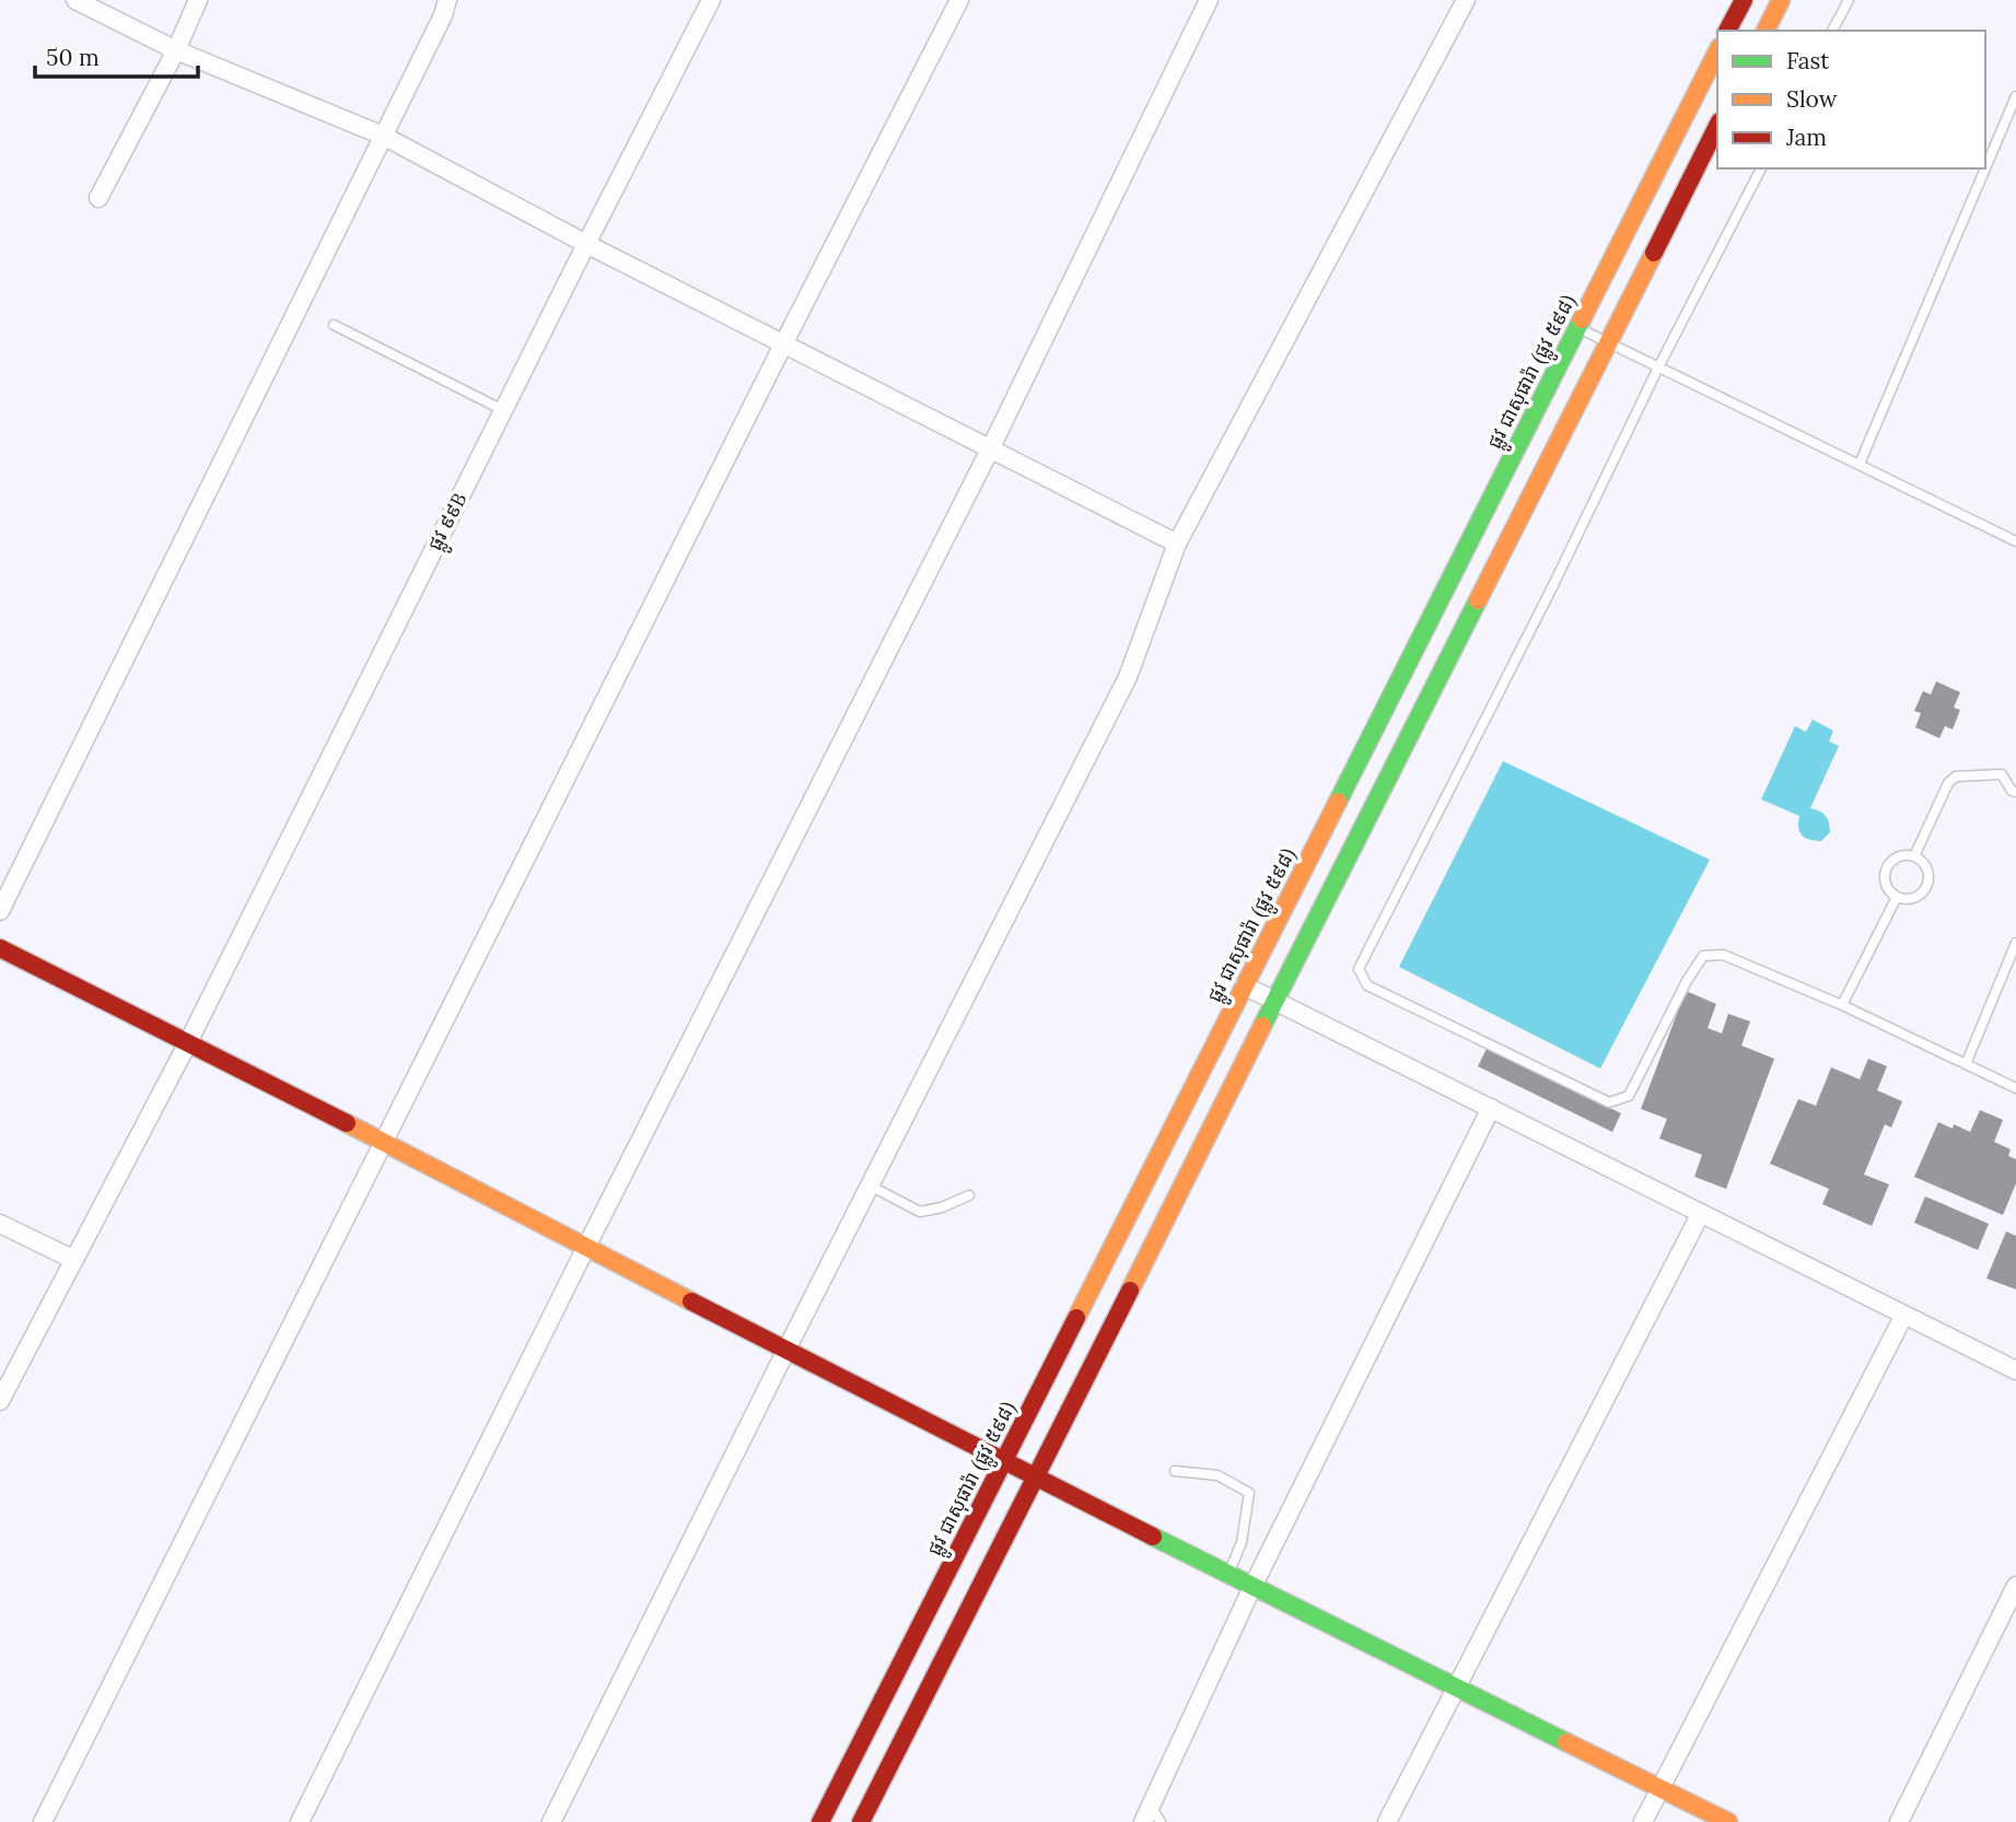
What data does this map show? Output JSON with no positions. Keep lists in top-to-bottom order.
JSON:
{
  "streets": {
    "main road": ["ផ្លូវ ជាសុផារ៉ា (ផ្លូវ ៥៩៨)"],
    "street": ["ផ្លូវ ៩៩B"]
  },
  "legend": ["Fast", "Slow", "Jam"],
  "scale_bar": "50 m"
}
